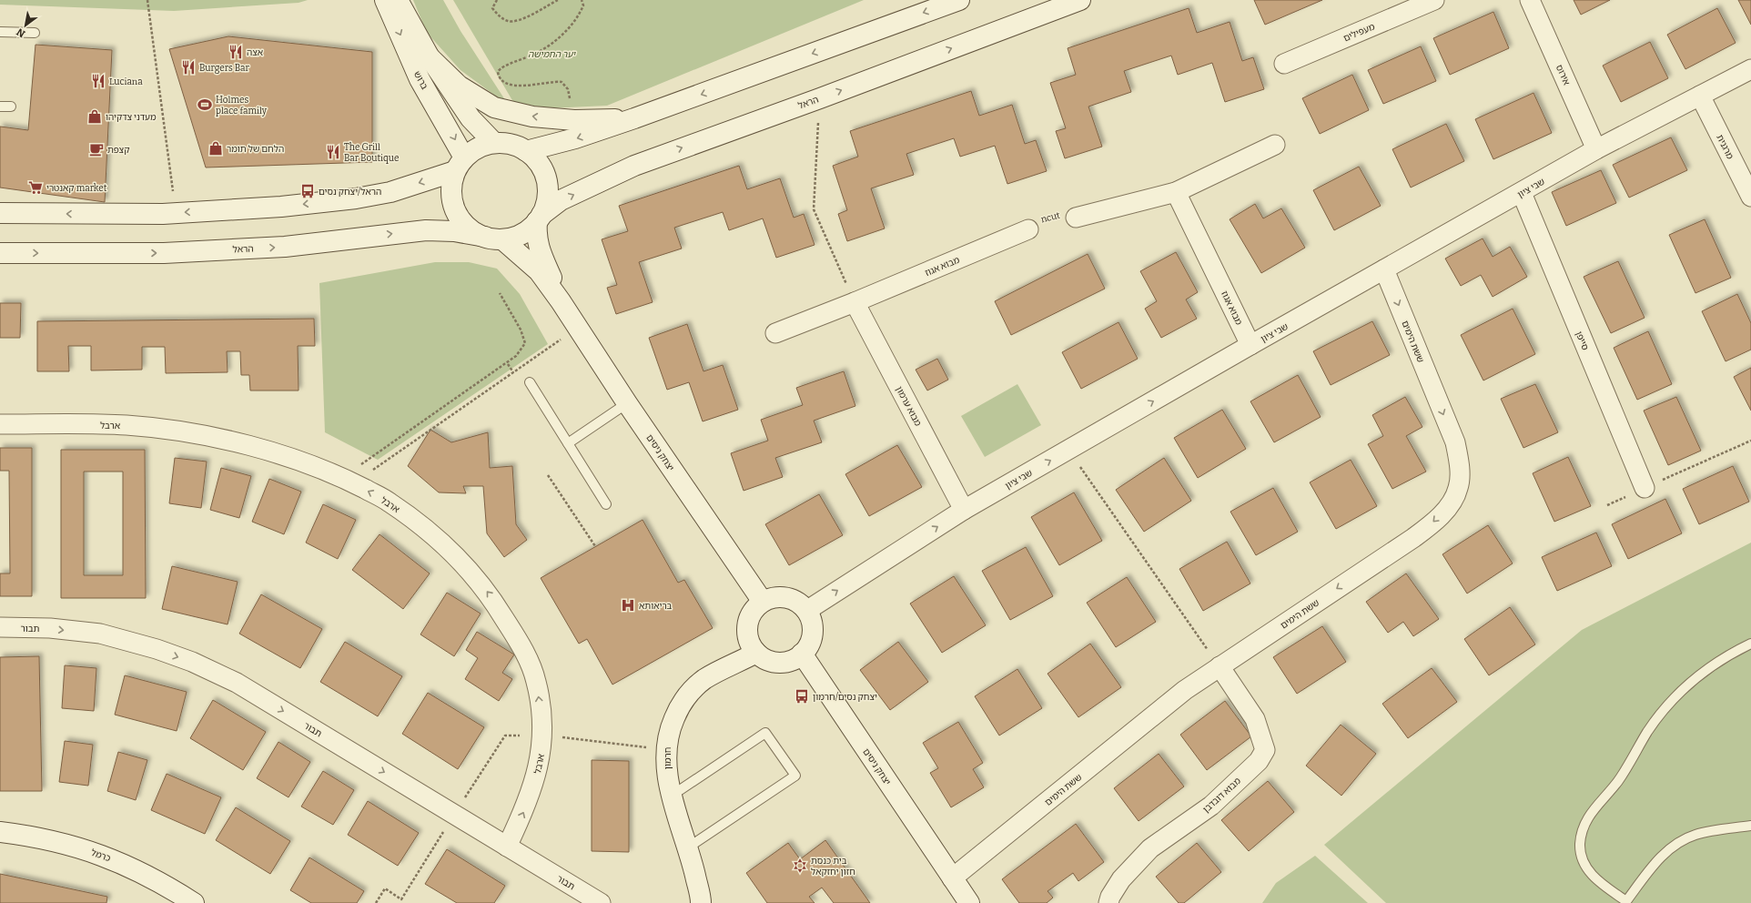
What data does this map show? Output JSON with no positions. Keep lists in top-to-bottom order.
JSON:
{
  "streets": {
    "main road": [
      "ברוש",
      "הראל",
      "יצחק ניסים",
      "חרמון",
      "כרמל"
    ],
    "street": [
      "מעפילים",
      "אירוס",
      "מרגנית",
      "שבי ציון",
      "מבוא אגוז",
      "סייפן",
      "ששת הימים",
      "מבוא ערמון",
      "ארבל",
      "תבור",
      "מבוא דובדבן"
    ]
  },
  "crossings": [
    ["אירוס", "שבי ציון"],
    ["ברוש", "הראל"],
    ["ברוש", "יצחק ניסים"],
    ["הראל", "יצחק ניסים"],
    ["מרגנית", "שבי ציון"],
    ["שבי ציון", "מבוא אגוז"],
    ["שבי ציון", "סייפן"],
    ["שבי ציון", "ששת הימים"],
    ["שבי ציון", "מבוא ערמון"],
    ["שבי ציון", "יצחק ניסים"],
    ["שבי ציון", "חרמון"],
    ["מבוא אגוז", "מבוא ערמון"],
    ["ששת הימים", "יצחק ניסים"],
    ["ששת הימים", "מבוא דובדבן"],
    ["ארבל", "תבור"],
    ["יצחק ניסים", "חרמון"]
  ],
  "one_way": [
    "שבי ציון",
    "ששת הימים",
    "ארבל",
    "תבור"
  ],
  "parks": ["יער החמישה"],
  "places": {
    "restaurant": [
      "אצה",
      "Burgers Bar",
      "Luciana",
      "The Grill Bar Boutique"
    ],
    "sports": ["Holmes place family"],
    "shop": ["מעדני צדקיהו", "הלחם של תומר"],
    "cafe": ["קצפת"],
    "supermarket": ["קאנטרי market"],
    "bus stop": ["הראל/יצחק נסים", "יצחק נסים/חרמון"],
    "hospital": ["בריאותא"],
    "synagogue": ["בית כנסת חזון יחזקאל"]
  },
  "north": "bottom left"
}
